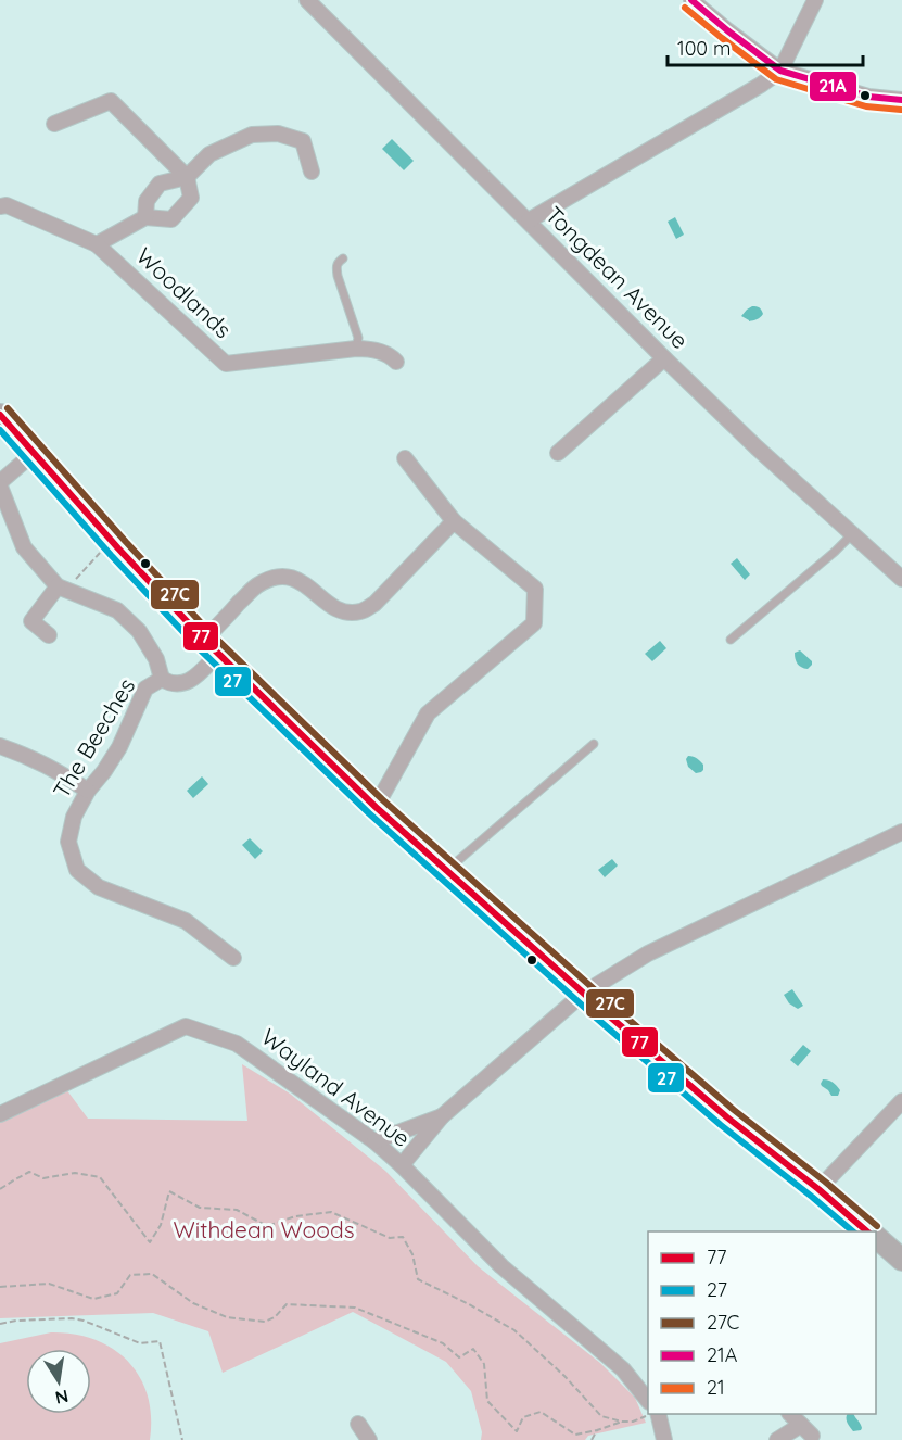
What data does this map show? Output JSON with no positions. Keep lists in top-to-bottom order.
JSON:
{
  "streets": {
    "street": [
      "Tongdean Avenue",
      "Woodlands",
      "The Beeches",
      "Wayland Avenue"
    ]
  },
  "parks": ["Withdean Woods"],
  "lines": [
    "transit line 21A",
    "transit line 21",
    "transit line 27C",
    "transit line 77",
    "transit line 27"
  ],
  "legend": [
    "77",
    "27",
    "27C",
    "21A",
    "21"
  ],
  "scale_bar": "100 m",
  "north": "bottom"
}
